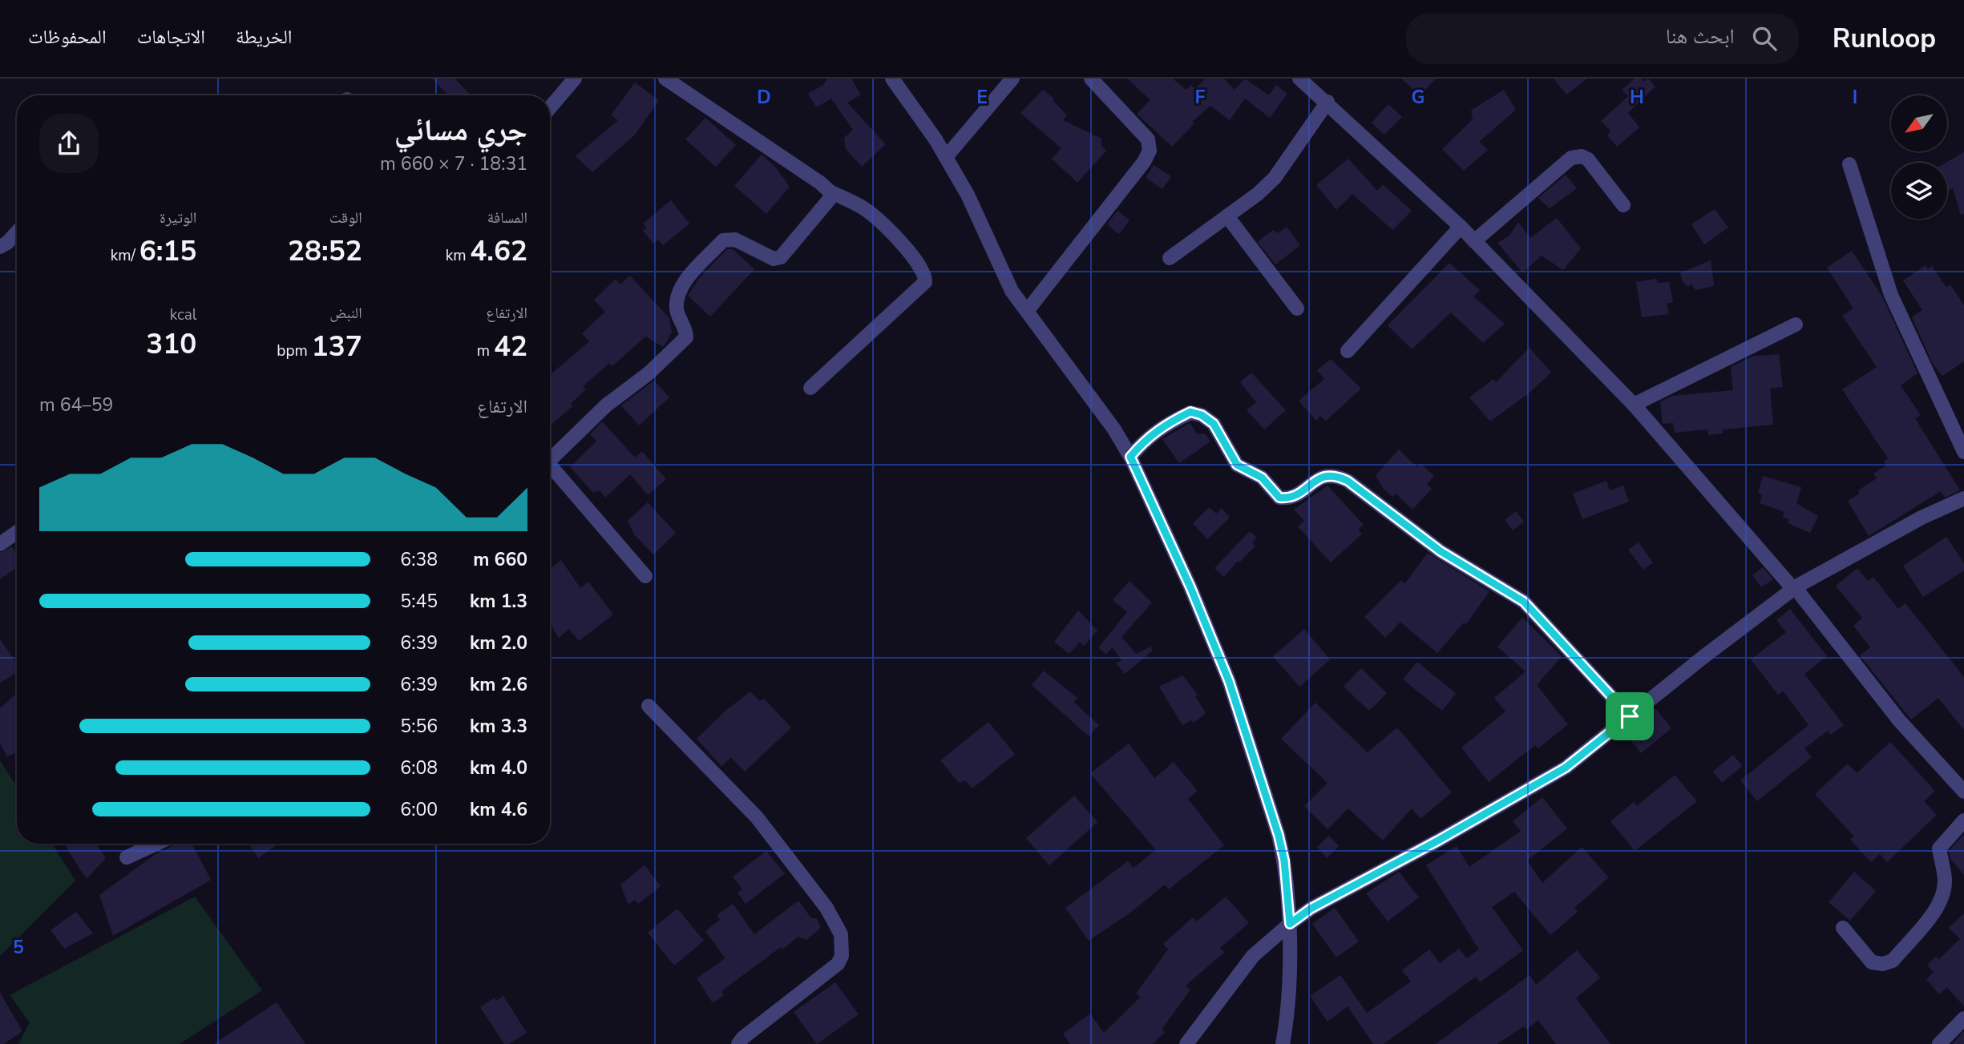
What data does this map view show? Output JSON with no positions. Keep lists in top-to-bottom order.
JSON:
{
  "north": "bottom left",
  "page": {
    "header": "Runloop",
    "search": "ابحث هنا",
    "nav": ["الخريطة", "الاتجاهات", "المحفوظات"],
    "heading": ["جري مسائي", "18:31 · 7 × 660 m"],
    "stats": [
      ["المسافة", "4.62 km"],
      ["الوقت", "28:52"],
      ["الوتيرة", "6:15 /km"],
      ["الارتفاع", "42 m"],
      ["النبض", "137 bpm"],
      ["kcal", "310"]
    ],
    "chart": ["الارتفاع", "59–64 m"],
    "list": [
      {
        "name": "660 m",
        "note": "6:38"
      },
      {
        "name": "1.3 km",
        "note": "5:45"
      },
      {
        "name": "2.0 km",
        "note": "6:39"
      },
      {
        "name": "2.6 km",
        "note": "6:39"
      },
      {
        "name": "3.3 km",
        "note": "5:56"
      },
      {
        "name": "4.0 km",
        "note": "6:08"
      },
      {
        "name": "4.6 km",
        "note": "6:00"
      }
    ]
  },
  "grid": {
    "columns": [
      "D",
      "E",
      "F",
      "G",
      "H",
      "I"
    ],
    "rows": ["5"]
  }
}
